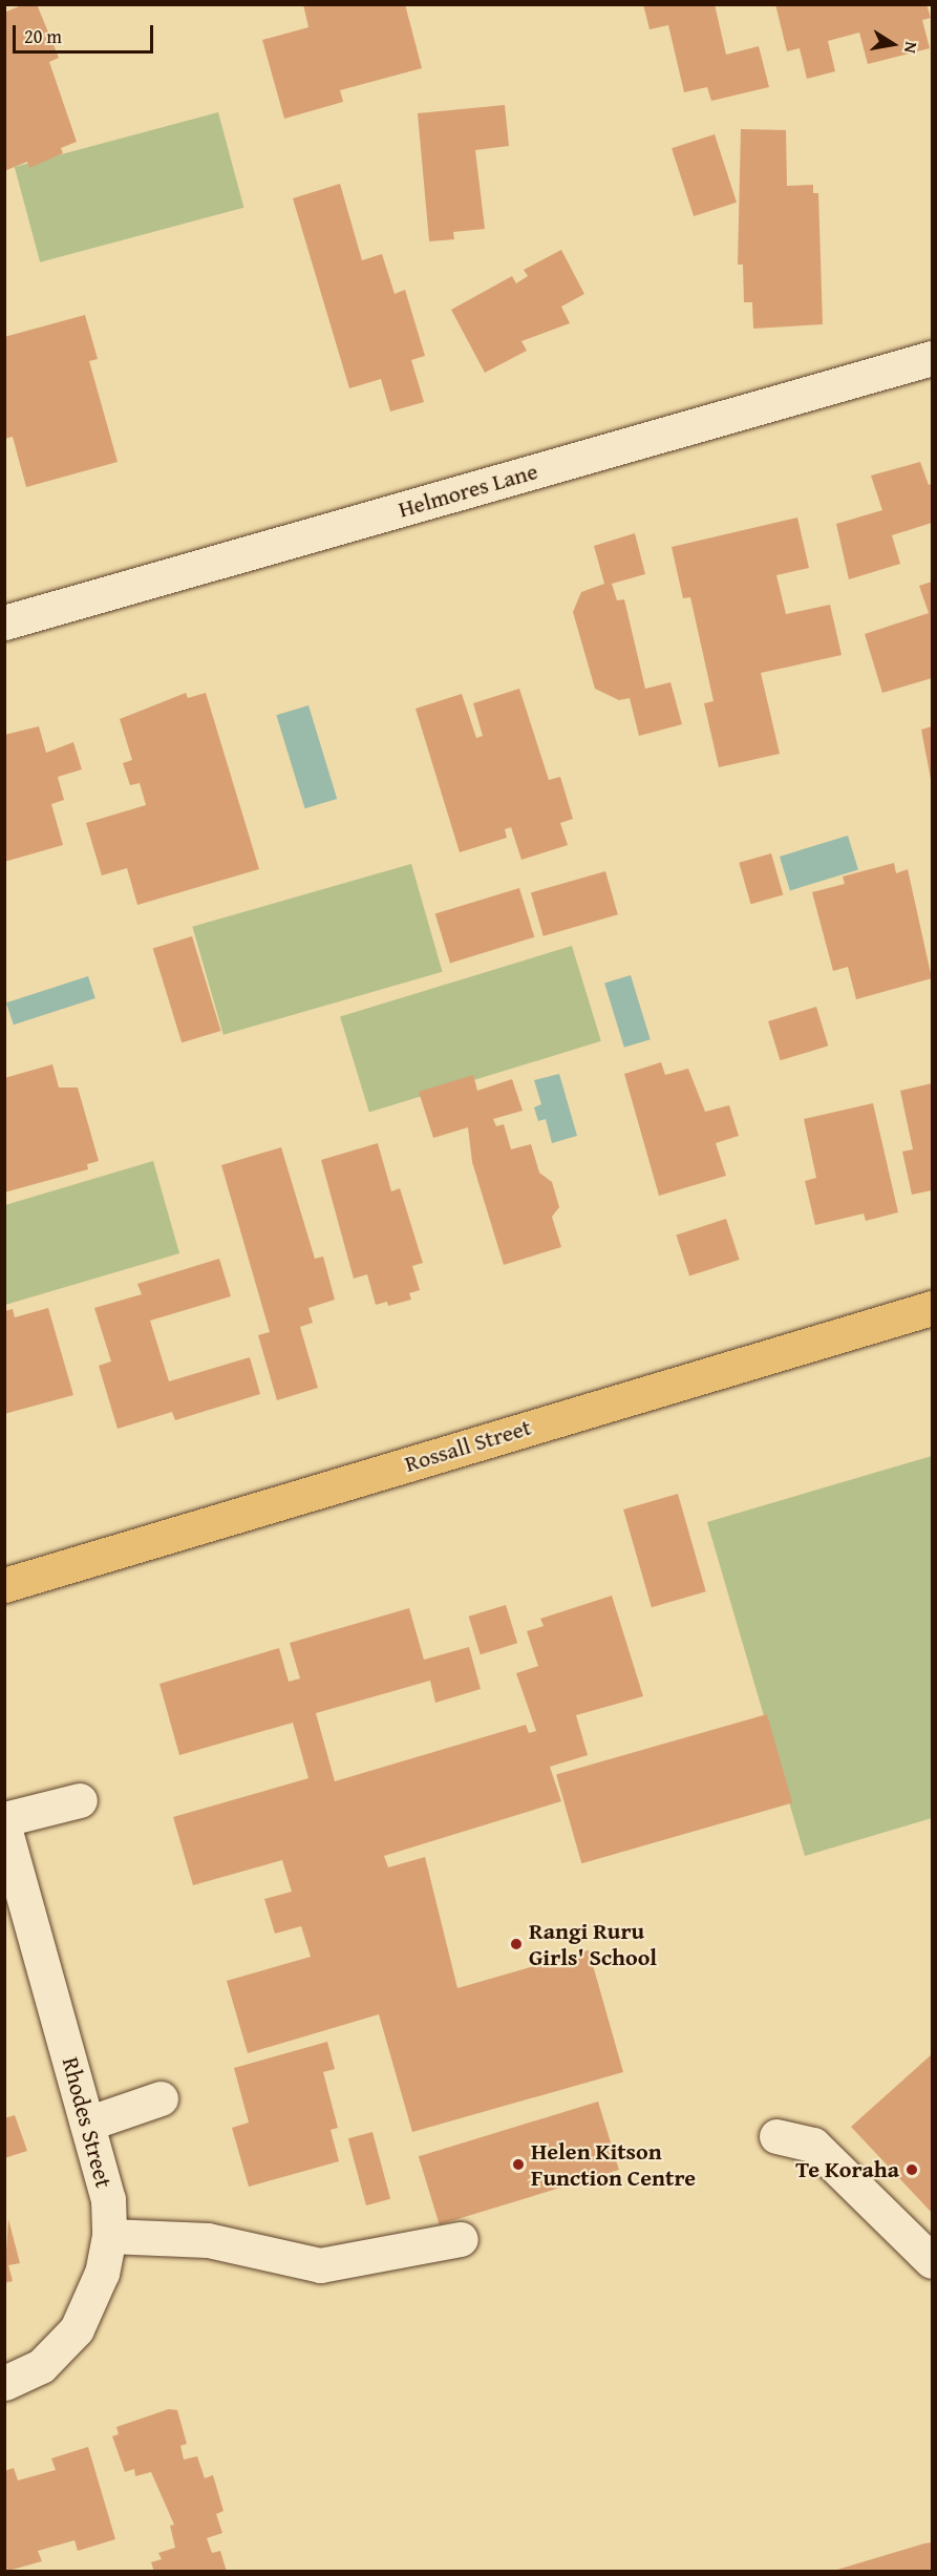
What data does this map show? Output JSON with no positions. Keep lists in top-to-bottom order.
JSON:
{
  "streets": {
    "main road": ["Rossall Street"],
    "street": ["Helmores Lane", "Rhodes Street"]
  },
  "places": ["Rangi Ruru Girls' School", "Helen Kitson Function Centre", "Te Koraha"],
  "scale_bar": "20 m",
  "north": "right"
}
